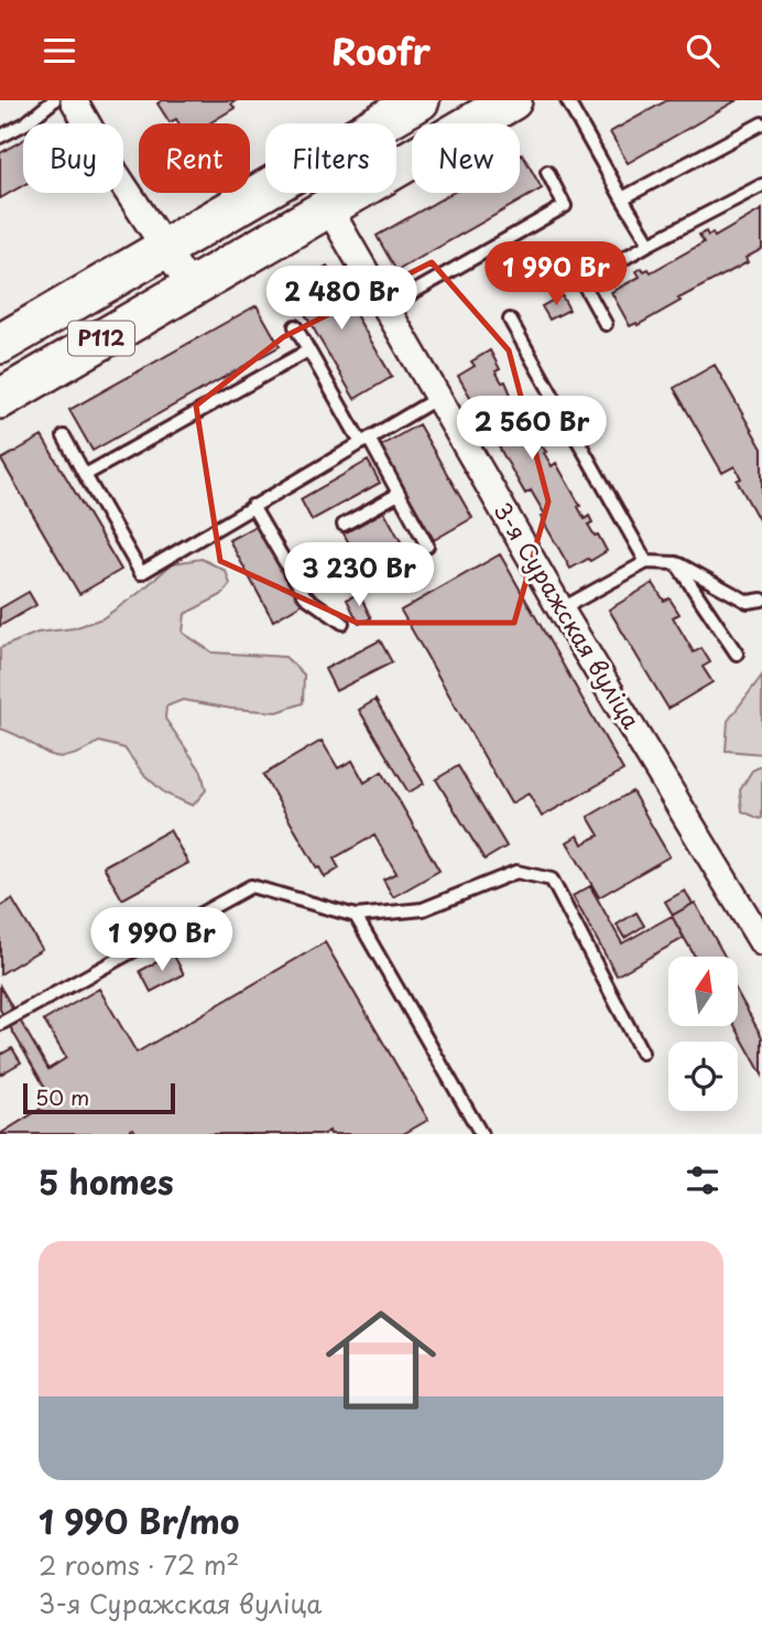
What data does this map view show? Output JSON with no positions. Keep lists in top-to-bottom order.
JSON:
{
  "streets": {
    "main road": ["Р112"],
    "street": ["3-я Суражская вуліца"]
  },
  "crossings": [
    ["Р112", "3-я Суражская вуліца"]
  ],
  "scale_bar": "50 m",
  "north": "top",
  "page": {
    "header": "Roofr",
    "chip": [
      "Buy",
      "Rent",
      "Filters",
      "New"
    ],
    "price": [
      "1 990 Br",
      "2 480 Br",
      "2 560 Br",
      "3 230 Br",
      "1 990 Br"
    ],
    "scale": "50 m",
    "heading": "5 homes",
    "list": [
      {
        "name": "1 990 Br/mo",
        "note": "2 rooms · 72 m² · 3-я Суражская вуліца"
      }
    ]
  }
}
